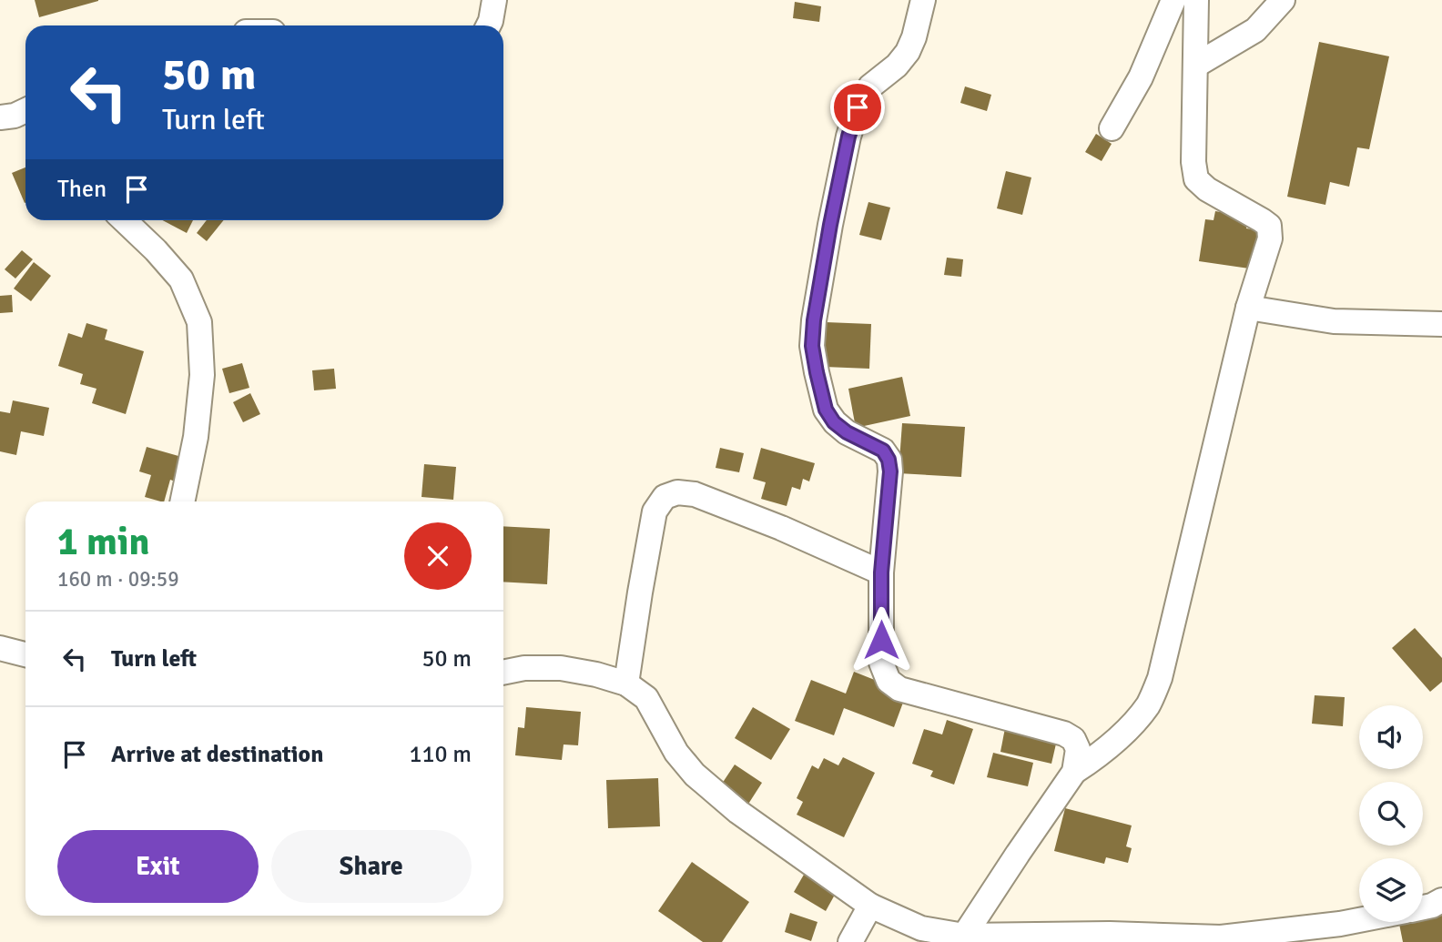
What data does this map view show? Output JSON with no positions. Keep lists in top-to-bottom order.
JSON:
{
  "page": {
    "turn": ["50 m", "Turn left"],
    "then": "Then",
    "heading": ["1 min", "160 m · 09:59"],
    "list": [
      {
        "name": "Turn left",
        "value": "50 m"
      },
      {
        "name": "Arrive at destination",
        "value": "110 m"
      }
    ],
    "buttons": ["Exit", "Share"]
  }
}
